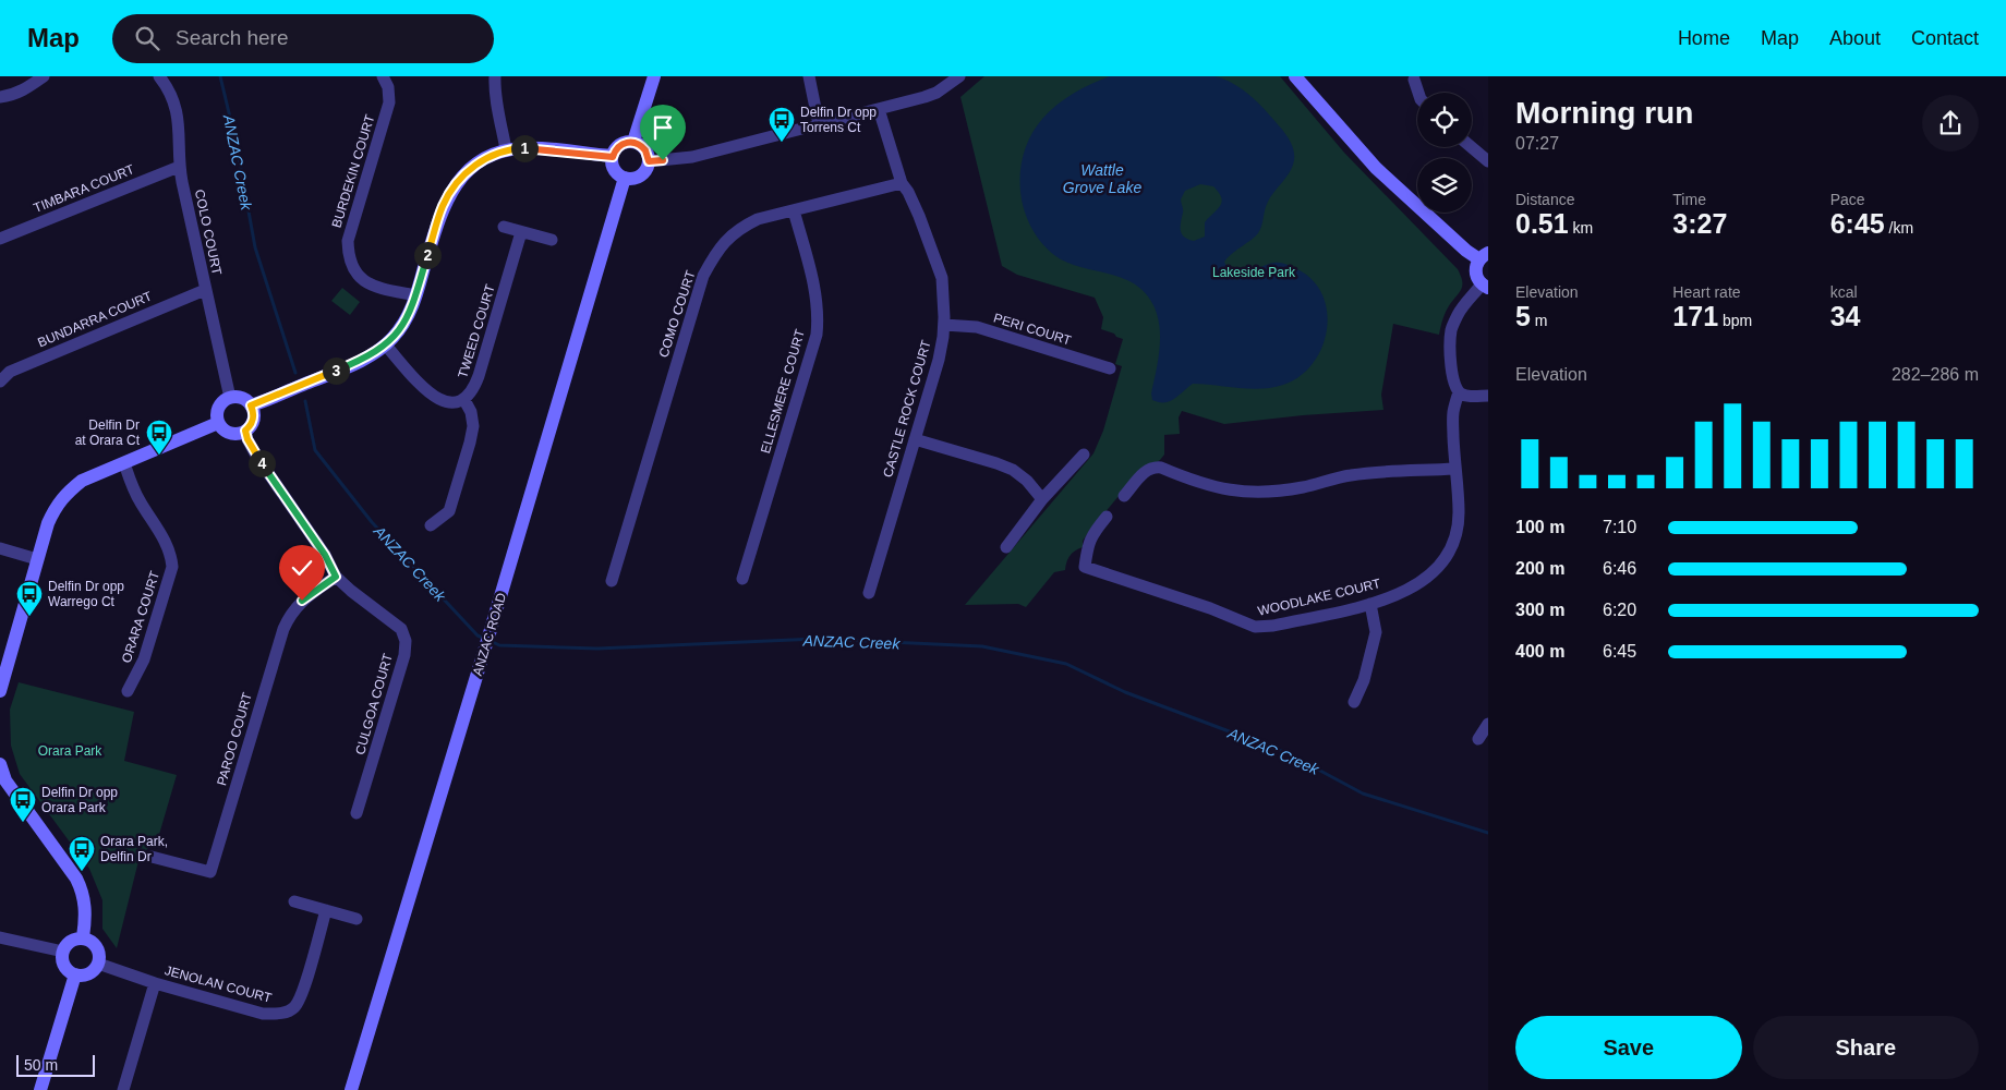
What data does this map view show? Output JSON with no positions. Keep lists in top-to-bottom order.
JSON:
{
  "streets": {
    "street": [
      "BURDEKIN COURT",
      "TIMBARA COURT",
      "COLO COURT",
      "COMO COURT",
      "BUNDARRA COURT",
      "PERI COURT",
      "TWEED COURT",
      "ELLESMERE COURT",
      "CASTLE ROCK COURT",
      "WOODLAKE COURT",
      "ORARA COURT",
      "ANZAC ROAD",
      "CULGOA COURT",
      "PAROO COURT",
      "JENOLAN COURT"
    ]
  },
  "crossings": [
    ["TIMBARA COURT", "COLO COURT"],
    ["COLO COURT", "BUNDARRA COURT"],
    ["COLO COURT", "CULGOA COURT"],
    ["COMO COURT", "ELLESMERE COURT"],
    ["COMO COURT", "CASTLE ROCK COURT"],
    ["PERI COURT", "CASTLE ROCK COURT"],
    ["CULGOA COURT", "PAROO COURT"]
  ],
  "water": ["ANZAC Creek", "Wattle Grove Lake"],
  "parks": ["Lakeside Park", "Orara Park"],
  "places": {
    "bus stop": [
      "Delfin Dr opp Torrens Ct",
      "Delfin Dr at Orara Ct",
      "Delfin Dr opp Warrego Ct",
      "Delfin Dr opp Orara Park",
      "Orara Park, Delfin Dr"
    ]
  },
  "scale_bar": "50 m",
  "page": {
    "header": "Map",
    "search": "Search here",
    "nav": [
      "Home",
      "Map",
      "About",
      "Contact"
    ],
    "heading": ["Morning run", "07:27"],
    "pins": [
      "1",
      "2",
      "3",
      "4"
    ],
    "stats": [
      ["Distance", "0.51 km"],
      ["Time", "3:27"],
      ["Pace", "6:45 /km"],
      ["Elevation", "5 m"],
      ["Heart rate", "171 bpm"],
      ["kcal", "34"]
    ],
    "chart": ["Elevation", "282–286 m"],
    "list": [
      {
        "name": "100 m",
        "note": "7:10"
      },
      {
        "name": "200 m",
        "note": "6:46"
      },
      {
        "name": "300 m",
        "note": "6:20"
      },
      {
        "name": "400 m",
        "note": "6:45"
      }
    ],
    "buttons": ["Save", "Share"],
    "scale": "50 m"
  }
}
